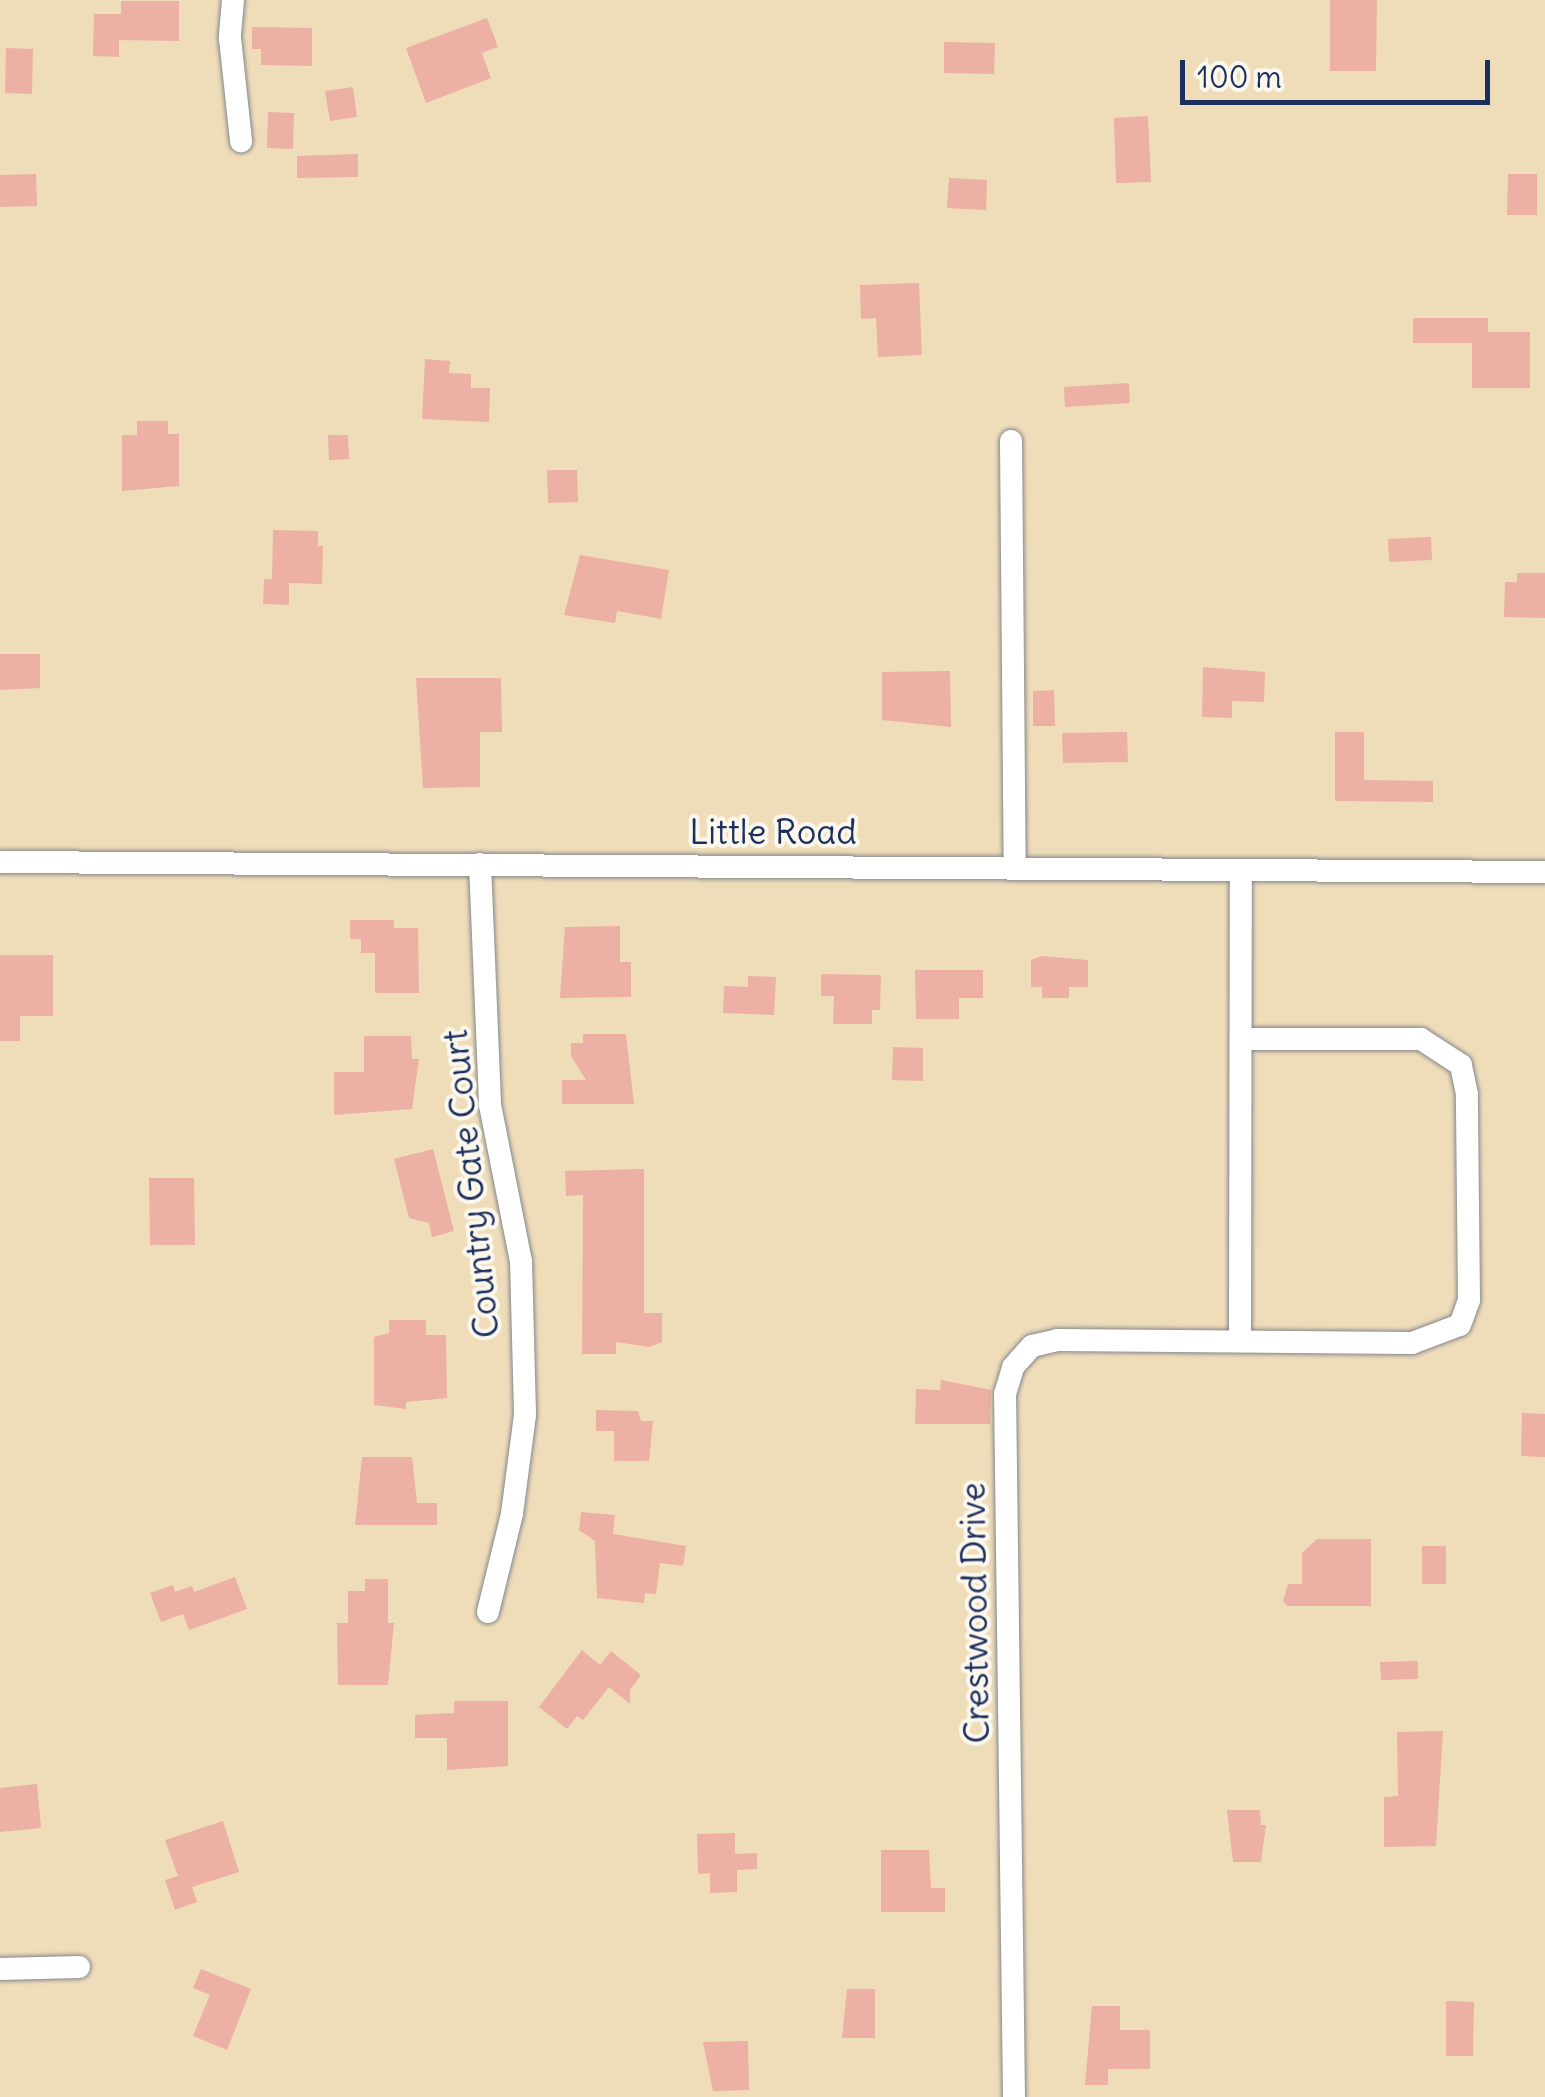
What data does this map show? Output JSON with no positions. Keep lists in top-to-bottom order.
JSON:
{
  "streets": {
    "street": ["Little Road", "Country Gate Court", "Crestwood Drive"]
  },
  "crossings": [
    ["Little Road", "Country Gate Court"]
  ],
  "scale_bar": "100 m"
}
